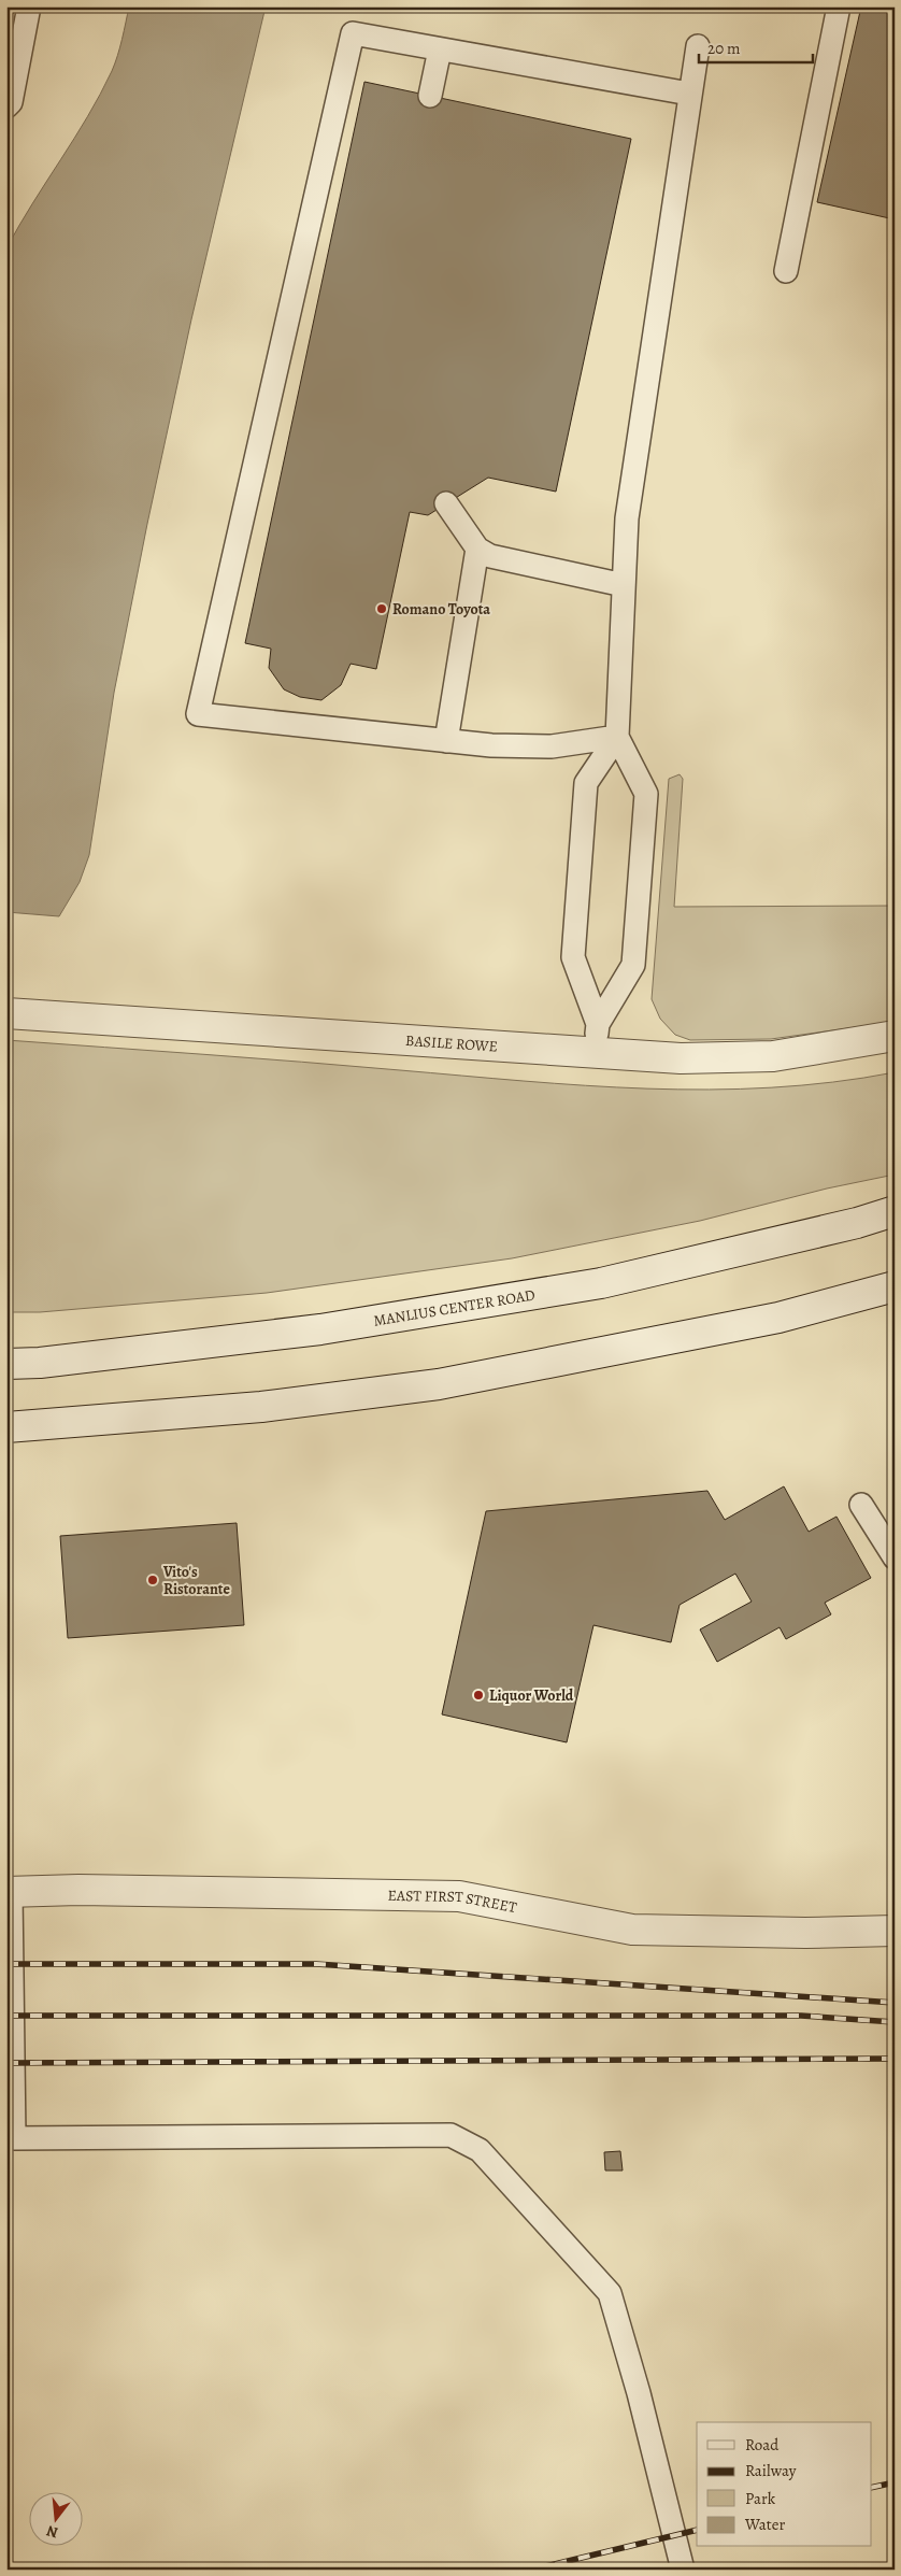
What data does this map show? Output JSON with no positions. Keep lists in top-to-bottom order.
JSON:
{
  "streets": {
    "main road": ["BASILE ROWE", "MANLIUS CENTER ROAD", "EAST FIRST STREET"]
  },
  "places": ["Romano Toyota", "Vito's Ristorante", "Liquor World"],
  "legend": [
    "Road",
    "Railway",
    "Park",
    "Water"
  ],
  "scale_bar": "20 m",
  "north": "bottom"
}
